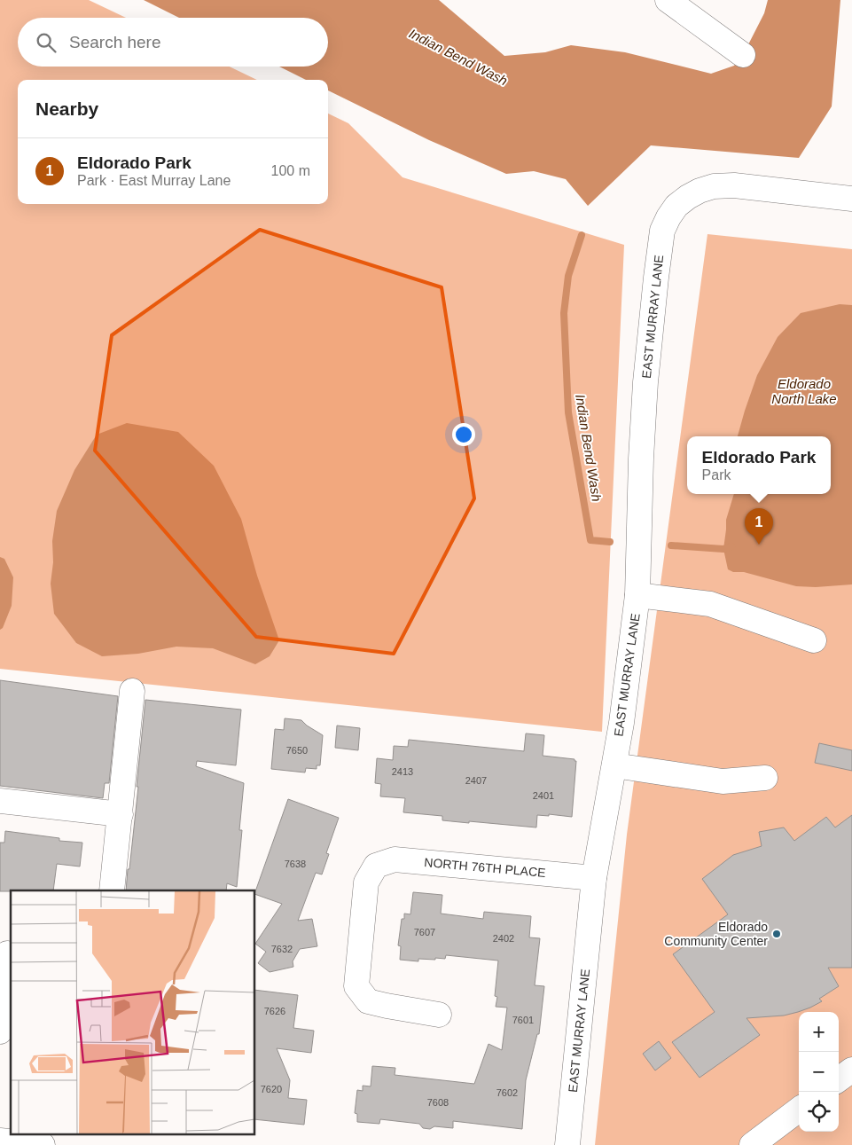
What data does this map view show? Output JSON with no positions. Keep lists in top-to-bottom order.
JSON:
{
  "streets": {
    "street": ["EAST MURRAY LANE", "NORTH 76TH PLACE"]
  },
  "crossings": [
    ["EAST MURRAY LANE", "NORTH 76TH PLACE"]
  ],
  "water": ["Indian Bend Wash", "Eldorado North Lake"],
  "places": ["Eldorado Community Center"],
  "house_numbers": [
    "7650",
    "2413",
    "2407",
    "2401",
    "7638",
    "7607",
    "2402",
    "7632",
    "7626",
    "7601",
    "7620",
    "7602",
    "7608"
  ],
  "page": {
    "search": "Search here",
    "heading": "Nearby",
    "list": [
      {
        "mark": "1",
        "name": "Eldorado Park",
        "note": "Park · East Murray Lane",
        "value": "100 m"
      }
    ],
    "popup": ["Eldorado Park", "Park"],
    "pins": "1",
    "map_buttons": ["+", "−"]
  }
}
